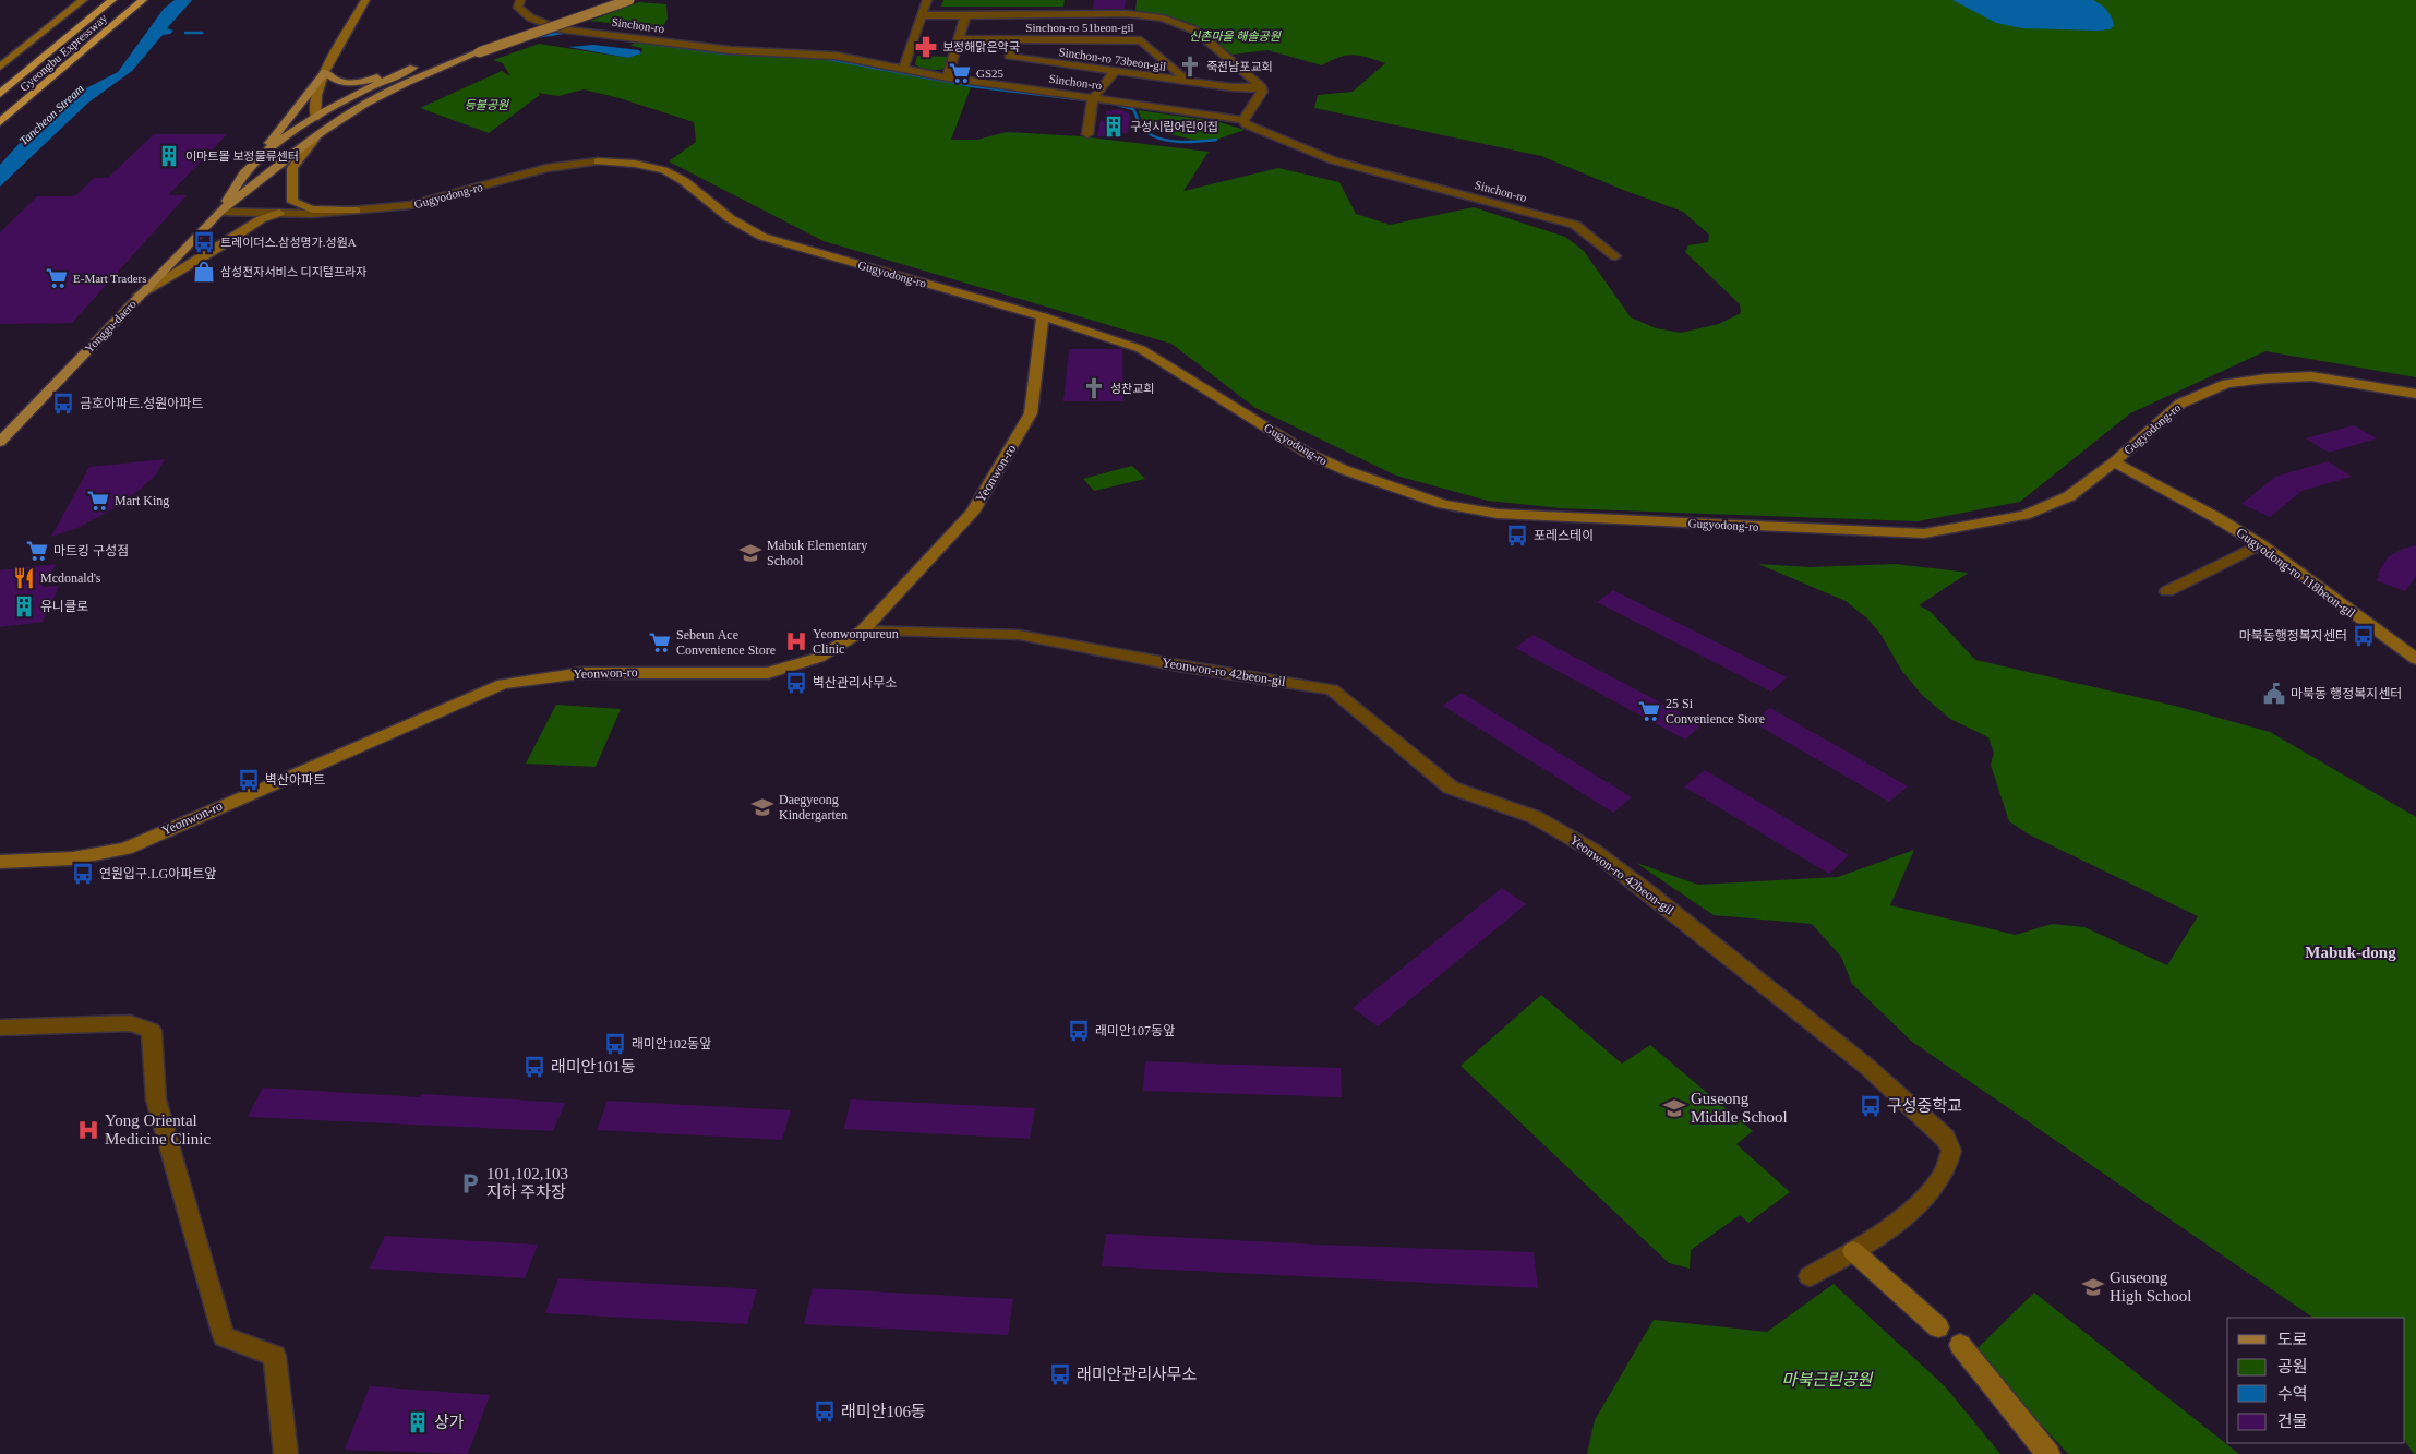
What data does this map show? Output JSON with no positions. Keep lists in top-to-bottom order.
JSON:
{
  "streets": {
    "highway": ["Gyeongbu Expressway"],
    "main road": ["Yonggu-daero"],
    "street": [
      "Sinchon-ro",
      "Sinchon-ro 51beon-gil",
      "Sinchon-ro 73beon-gil",
      "Gugyodong-ro",
      "Yeonwon-ro",
      "Gugyodong-ro 118beon-gil",
      "Yeonwon-ro 42beon-gil"
    ]
  },
  "crossings": [
    ["Sinchon-ro 51beon-gil", "Sinchon-ro 73beon-gil"],
    ["Gugyodong-ro", "Yonggu-daero"],
    ["Gugyodong-ro", "Yeonwon-ro"],
    ["Gugyodong-ro", "Gugyodong-ro 118beon-gil"],
    ["Yeonwon-ro", "Yeonwon-ro 42beon-gil"]
  ],
  "districts": ["Mabuk-dong"],
  "water": ["Tancheon Stream"],
  "parks": ["신촌마을 해솔공원", "등불공원", "마북근린공원"],
  "places": {
    "pharmacy": ["보정해맑은약국"],
    "church": ["죽전남포교회", "성찬교회"],
    "supermarket": [
      "GS25",
      "E-Mart Traders",
      "Mart King",
      "마트킹 구성점",
      "Sebeun Ace Convenience Store",
      "25 Si Convenience Store"
    ],
    "building": [
      "구성시립어린이집",
      "이마트몰 보정물류센터",
      "유니클로",
      "상가"
    ],
    "bus stop": [
      "트레이더스.삼성명가.성원A",
      "금호아파트.성원아파트",
      "포레스테이",
      "마북동행정복지센터",
      "벽산관리사무소",
      "벽산아파트",
      "연원입구.LG아파트앞",
      "래미안107동앞",
      "래미안102동앞",
      "래미안101동",
      "구성중학교",
      "래미안관리사무소",
      "래미안106동"
    ],
    "shop": ["삼성전자서비스 디지털프라자"],
    "school or university": [
      "Mabuk Elementary School",
      "Daegyeong Kindergarten",
      "Guseong Middle School",
      "Guseong High School"
    ],
    "restaurant": ["Mcdonald's"],
    "hospital": ["Yeonwonpureun Clinic", "Yong Oriental Medicine Clinic"],
    "public building": ["마북동 행정복지센터"],
    "parking": ["101,102,103 지하 주차장"]
  },
  "legend": [
    "도로",
    "공원",
    "수역",
    "건물"
  ]
}
